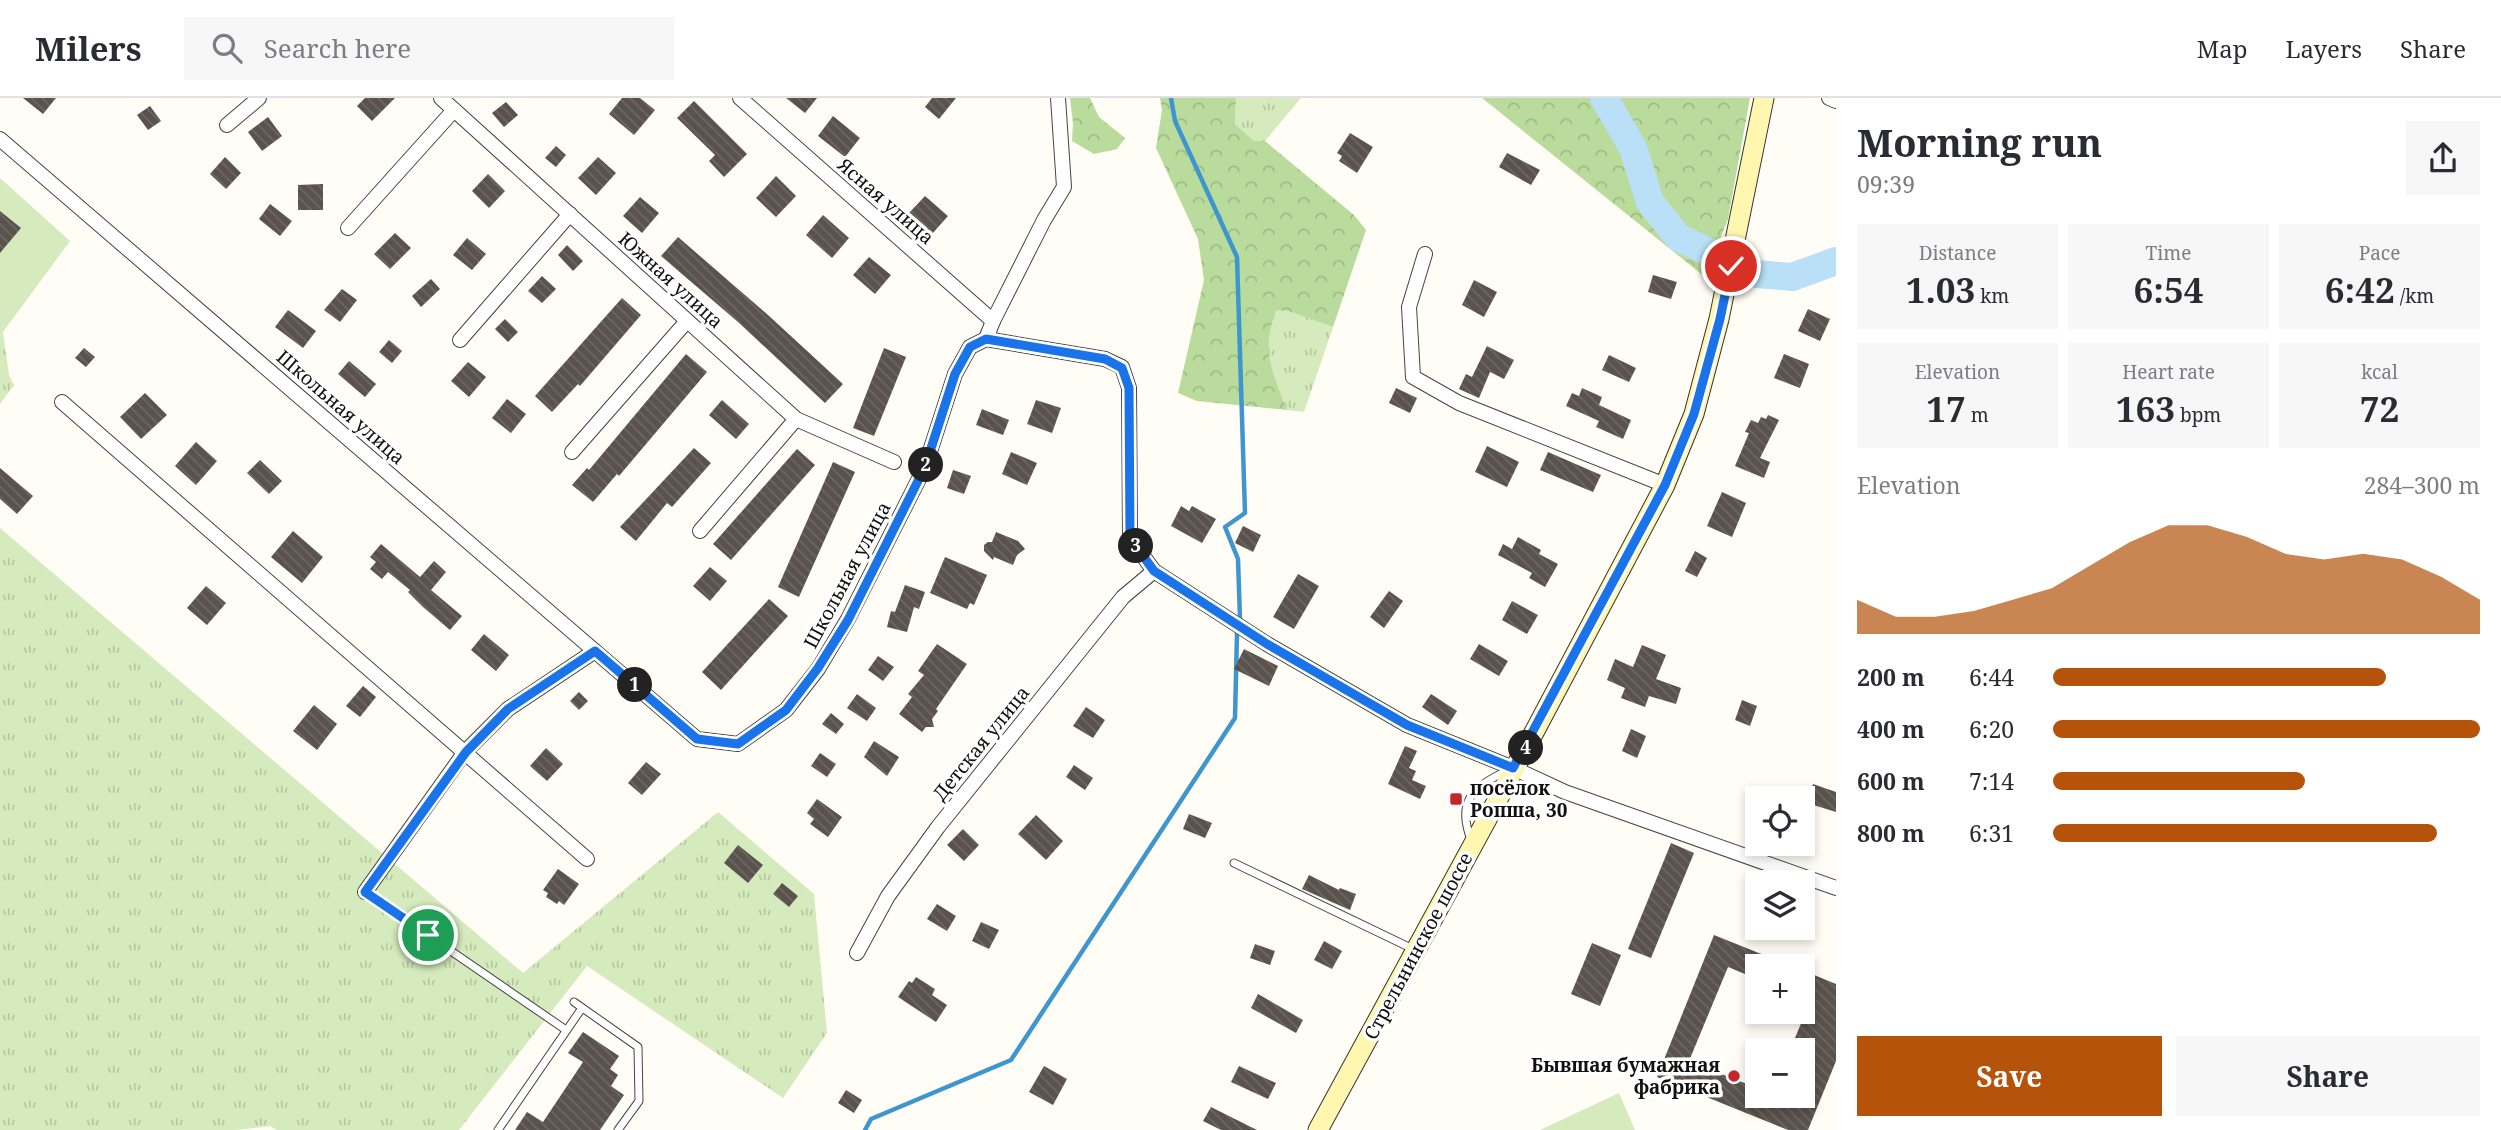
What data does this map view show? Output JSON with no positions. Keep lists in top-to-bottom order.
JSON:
{
  "streets": {
    "main road": ["Стрельнинское шоссе"],
    "street": [
      "Ясная улица",
      "Южная улица",
      "Школьная улица",
      "Детская улица"
    ]
  },
  "places": {
    "transit": ["посёлок Ропша, 30"],
    "other": ["Бывшая бумажная фабрика"]
  },
  "page": {
    "header": "Milers",
    "search": "Search here",
    "nav": ["Map", "Layers", "Share"],
    "heading": ["Morning run", "09:39"],
    "stats": [
      ["Distance", "1.03 km"],
      ["Time", "6:54"],
      ["Pace", "6:42 /km"],
      ["Elevation", "17 m"],
      ["Heart rate", "163 bpm"],
      ["kcal", "72"]
    ],
    "pins": [
      "2",
      "3",
      "1",
      "4"
    ],
    "chart": ["Elevation", "284–300 m"],
    "list": [
      {
        "name": "200 m",
        "note": "6:44"
      },
      {
        "name": "400 m",
        "note": "6:20"
      },
      {
        "name": "600 m",
        "note": "7:14"
      },
      {
        "name": "800 m",
        "note": "6:31"
      }
    ],
    "map_buttons": ["+", "−"],
    "buttons": ["Save", "Share"]
  }
}
